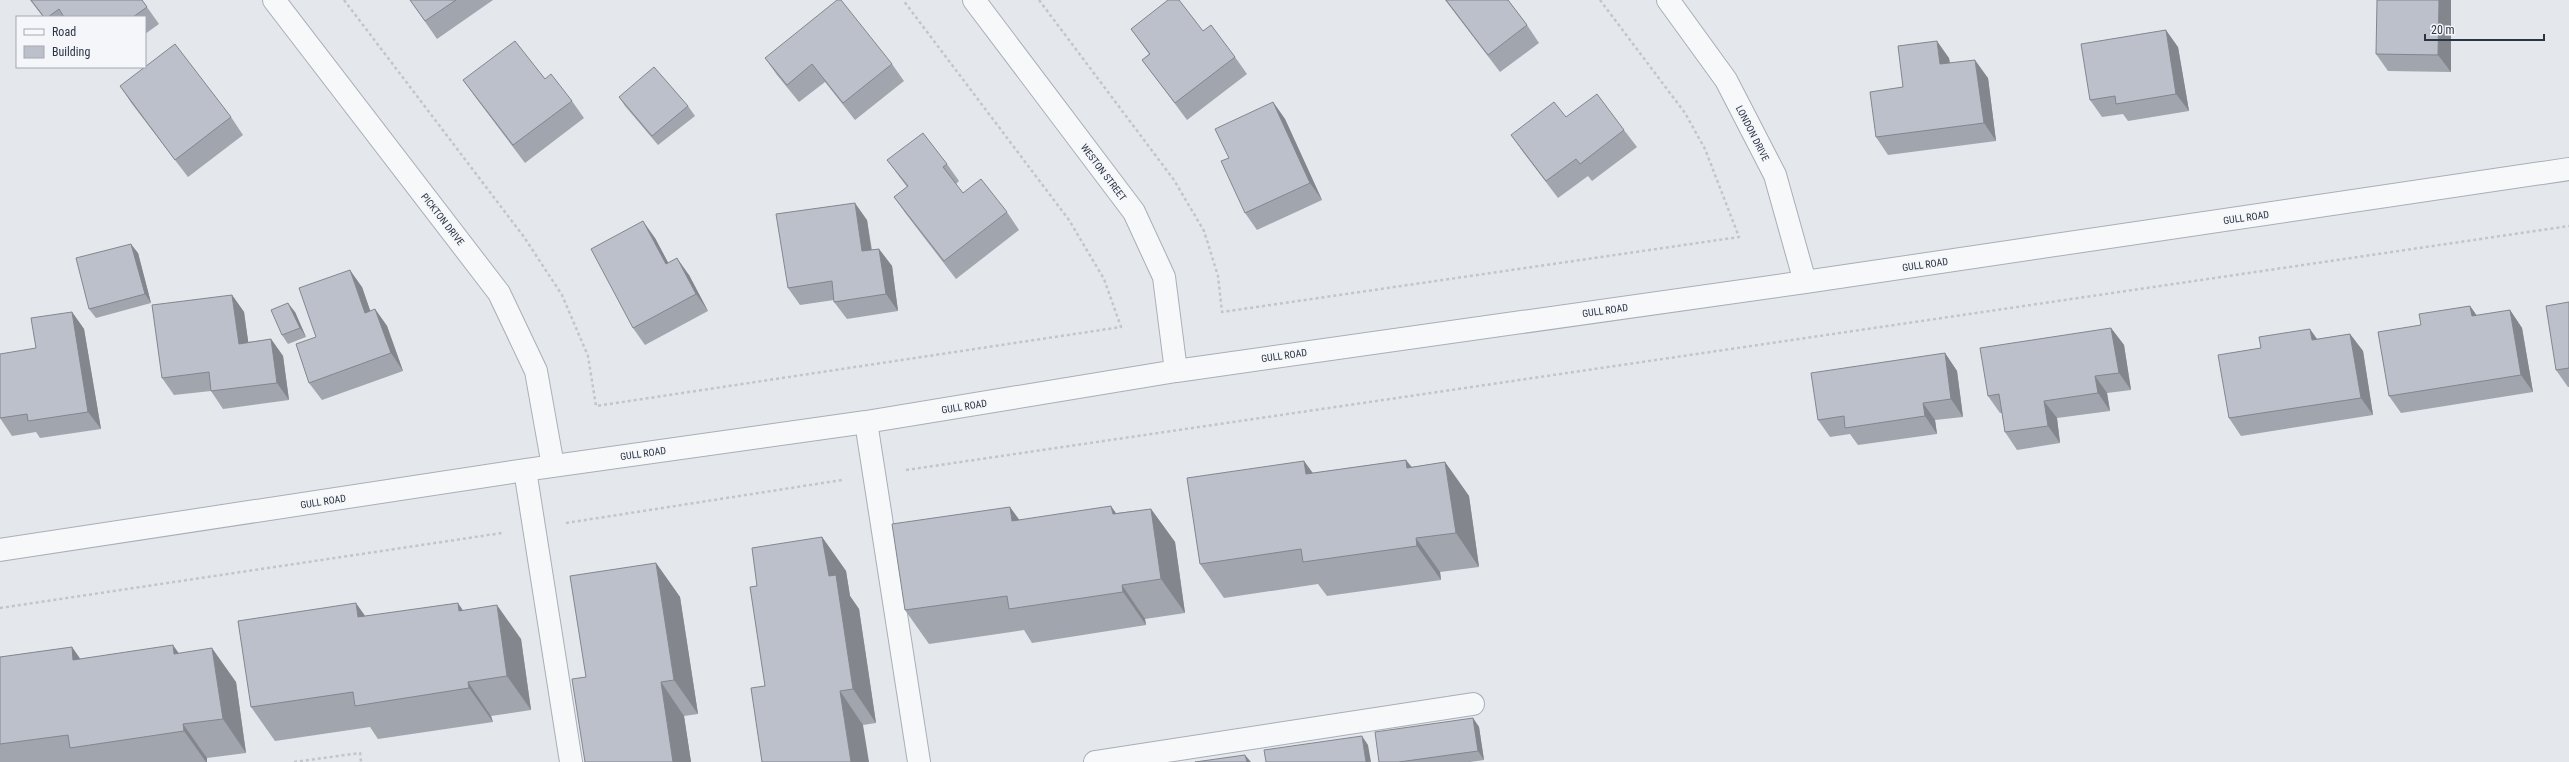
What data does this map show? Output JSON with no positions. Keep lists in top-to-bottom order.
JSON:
{
  "streets": {
    "street": [
      "LONDON DRIVE",
      "WESTON STREET",
      "GULL ROAD",
      "PICKTON DRIVE"
    ]
  },
  "crossings": [
    ["LONDON DRIVE", "GULL ROAD"],
    ["WESTON STREET", "GULL ROAD"],
    ["GULL ROAD", "PICKTON DRIVE"]
  ],
  "legend": ["Road", "Building"],
  "scale_bar": "20 m"
}
